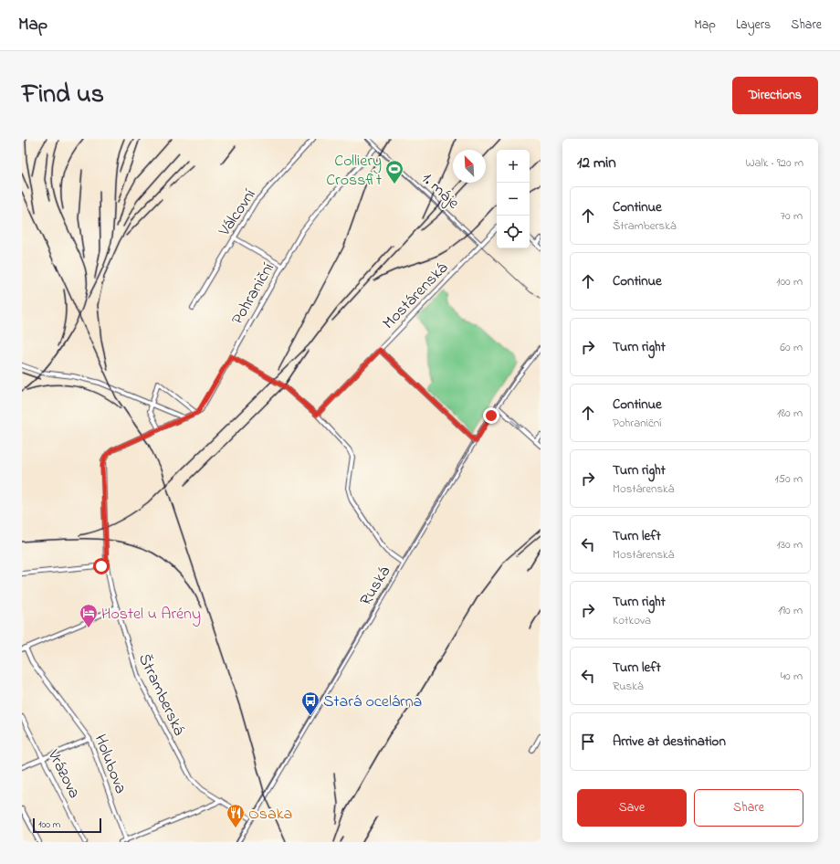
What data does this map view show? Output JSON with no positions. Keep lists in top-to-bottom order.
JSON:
{
  "streets": {
    "street": [
      "1. máje",
      "Válcovní",
      "Pohraniční",
      "Mostárenská",
      "Ruská",
      "Štramberská",
      "Holubova",
      "Vrázova"
    ]
  },
  "crossings": [
    ["1. máje", "Pohraniční"],
    ["1. máje", "Mostárenská"],
    ["Ruská", "Štramberská"]
  ],
  "places": {
    "sports": ["Colliery Crossfit"],
    "hotel": ["Hostel u Arény"],
    "bus stop": ["Stará ocelárna"],
    "restaurant": ["Osaka"]
  },
  "scale_bar": "100 m",
  "north": "top left",
  "page": {
    "header": "Map",
    "nav": ["Map", "Layers", "Share"],
    "title": "Find us",
    "buttons": [
      "Directions",
      ["Save", "Share"]
    ],
    "heading": ["12 min", "Walk · 920 m"],
    "map_buttons": ["+", "−"],
    "list": [
      ["Continue", "Štramberská", "70 m"],
      ["Continue", "100 m"],
      ["Turn right", "60 m"],
      ["Continue", "Pohraniční", "180 m"],
      ["Turn right", "Mostárenská", "150 m"],
      ["Turn left", "Mostárenská", "130 m"],
      ["Turn right", "Kotkova", "190 m"],
      ["Turn left", "Ruská", "40 m"],
      "Arrive at destination"
    ],
    "scale": "100 m"
  }
}
